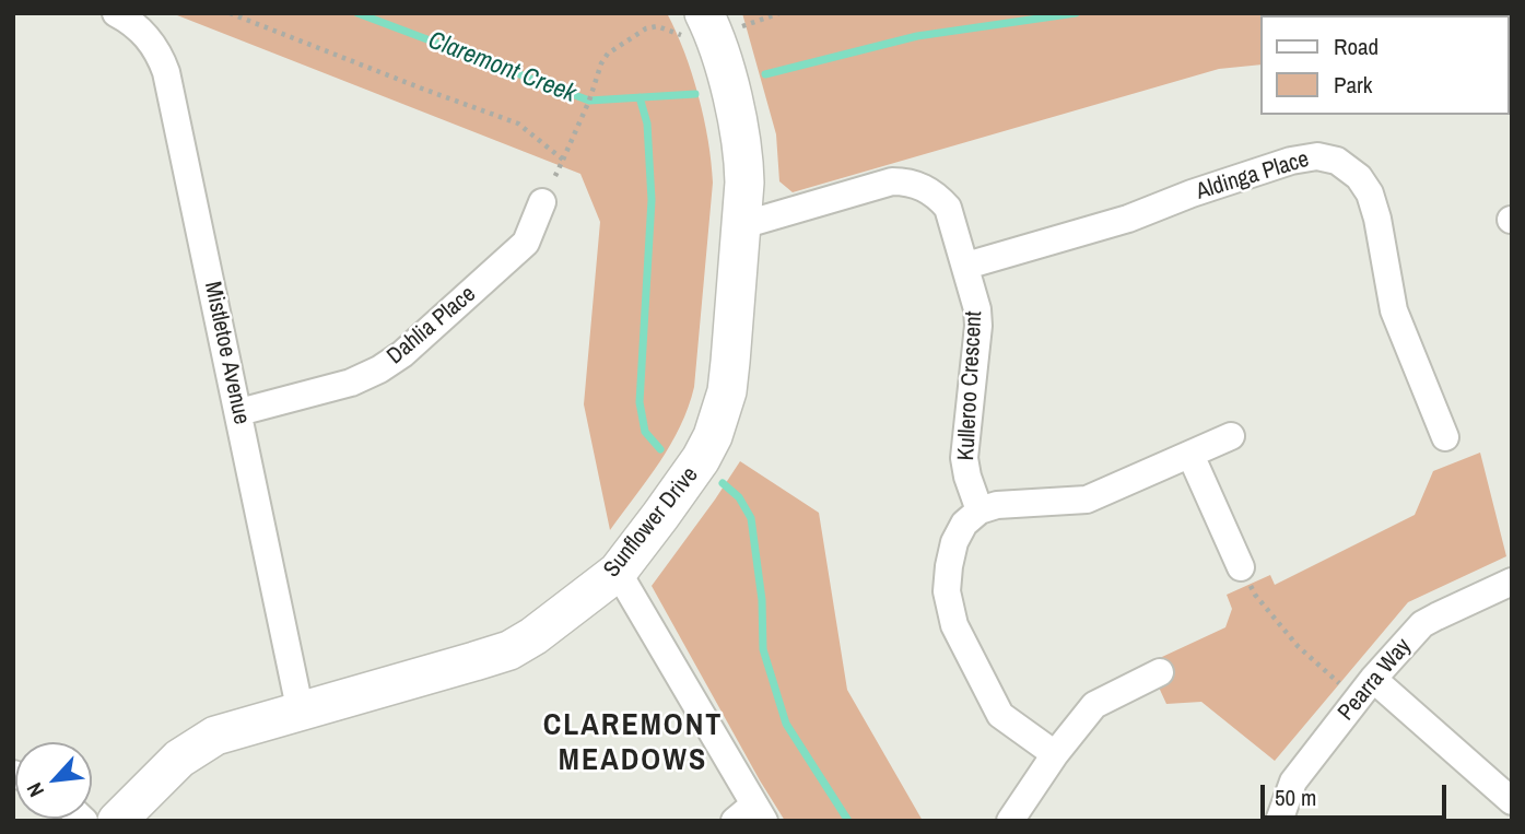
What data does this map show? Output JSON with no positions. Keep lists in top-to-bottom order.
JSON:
{
  "streets": {
    "street": [
      "Aldinga Place",
      "Dahlia Place",
      "Mistletoe Avenue",
      "Kulleroo Crescent",
      "Sunflower Drive",
      "Pearra Way"
    ]
  },
  "crossings": [
    ["Aldinga Place", "Kulleroo Crescent"],
    ["Dahlia Place", "Mistletoe Avenue"],
    ["Mistletoe Avenue", "Sunflower Drive"],
    ["Kulleroo Crescent", "Sunflower Drive"]
  ],
  "districts": ["CLAREMONT MEADOWS"],
  "water": ["Claremont Creek"],
  "legend": ["Road", "Park"],
  "scale_bar": "50 m",
  "north": "bottom left"
}
